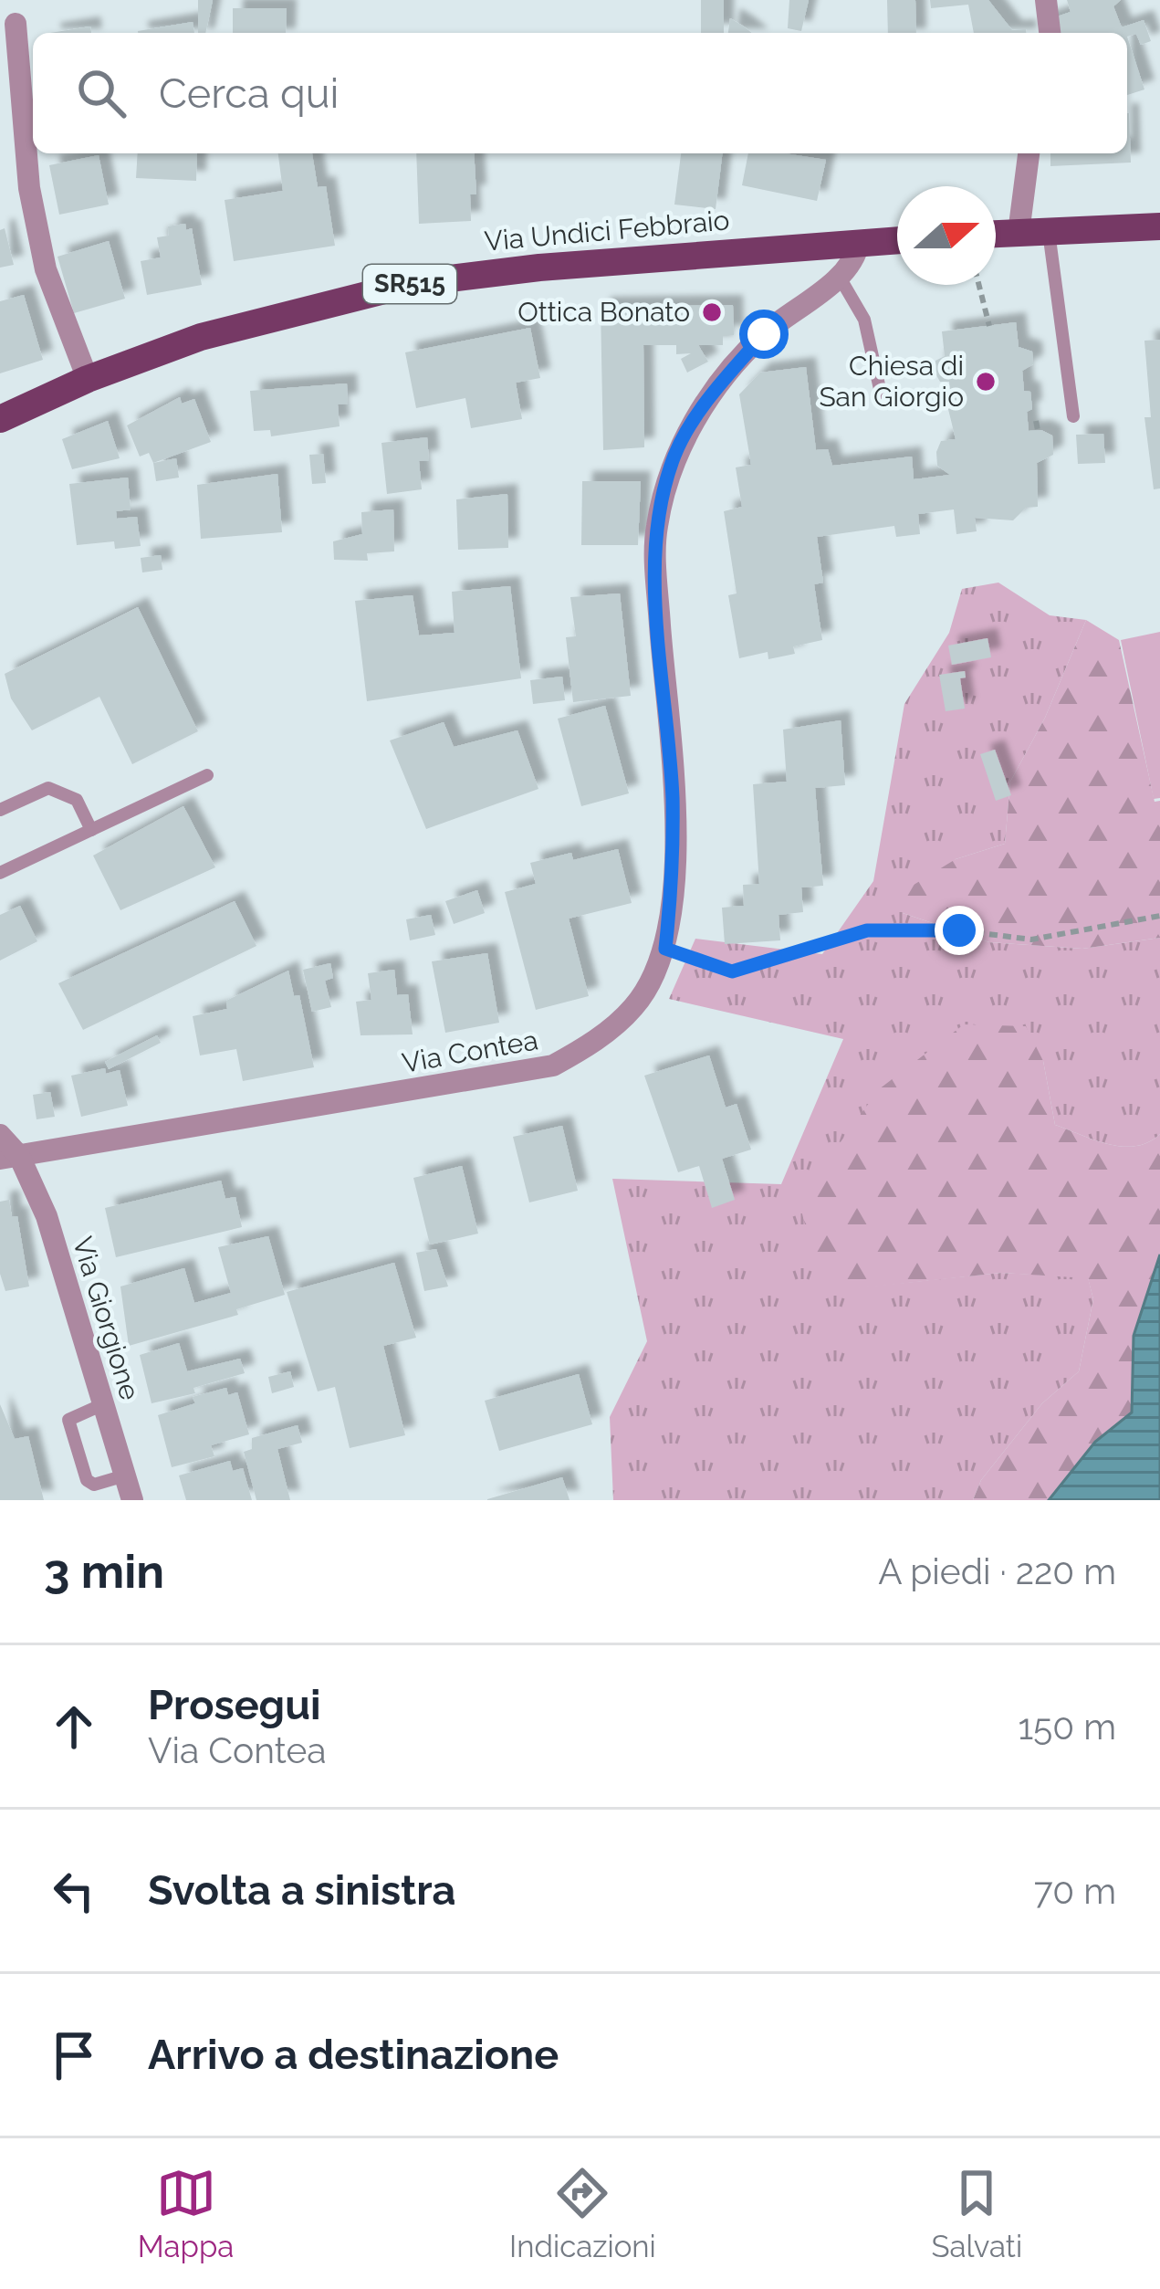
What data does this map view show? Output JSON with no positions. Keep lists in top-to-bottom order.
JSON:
{
  "streets": {
    "main road": ["Via Undici Febbraio", "SR515"],
    "street": ["Via Contea", "Via Giorgione"]
  },
  "crossings": [
    ["Via Contea", "Via Giorgione"]
  ],
  "places": ["Ottica Bonato", "Chiesa di San Giorgio"],
  "north": "right",
  "page": {
    "search": "Cerca qui",
    "heading": ["3 min", "A piedi · 220 m"],
    "list": [
      ["Prosegui", "Via Contea", "150 m"],
      ["Svolta a sinistra", "70 m"],
      "Arrivo a destinazione"
    ],
    "nav": ["Mappa", "Indicazioni", "Salvati"]
  }
}
